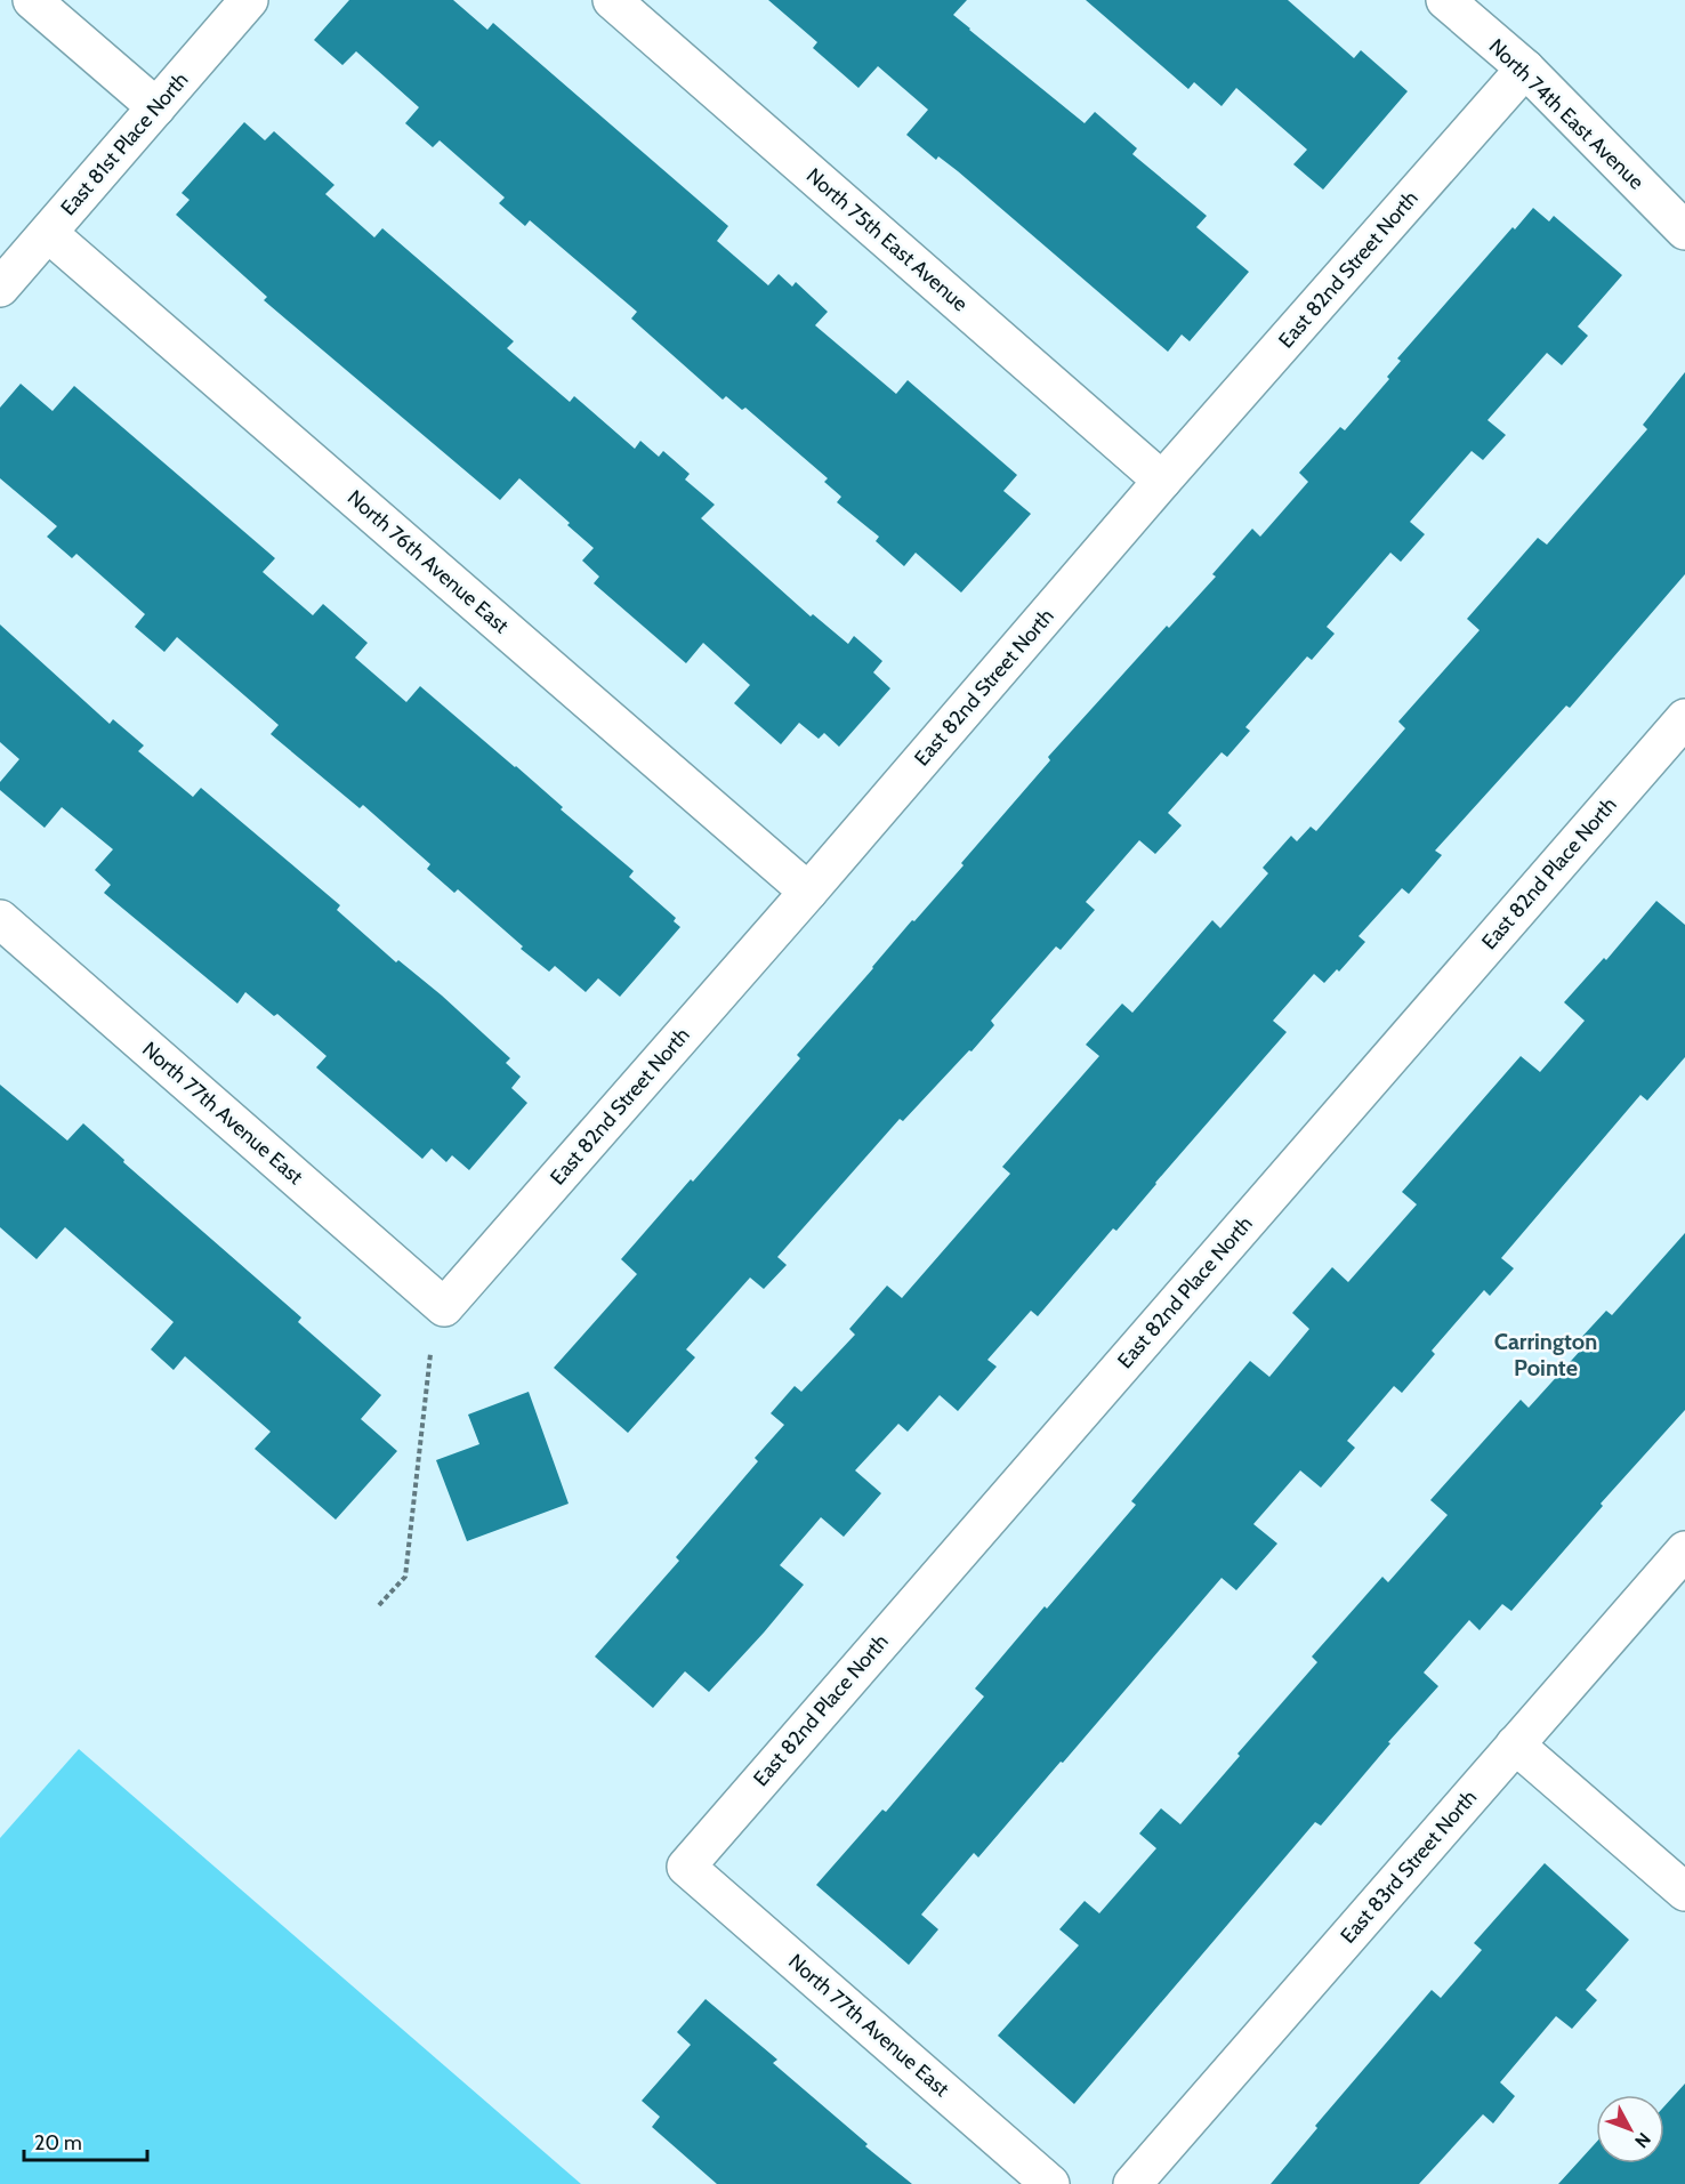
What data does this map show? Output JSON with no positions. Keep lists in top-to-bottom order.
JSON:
{
  "streets": {
    "street": [
      "North 74th East Avenue",
      "East 81st Place North",
      "North 75th East Avenue",
      "East 82nd Street North",
      "North 76th Avenue East",
      "East 82nd Place North",
      "North 77th Avenue East",
      "East 83rd Street North"
    ]
  },
  "crossings": [
    ["North 74th East Avenue", "East 82nd Street North"],
    ["East 81st Place North", "North 76th Avenue East"],
    ["North 75th East Avenue", "East 82nd Street North"],
    ["East 82nd Street North", "North 76th Avenue East"],
    ["East 82nd Street North", "North 77th Avenue East"],
    ["East 82nd Place North", "North 77th Avenue East"]
  ],
  "districts": ["Carrington Pointe"],
  "scale_bar": "20 m",
  "north": "bottom right"
}
